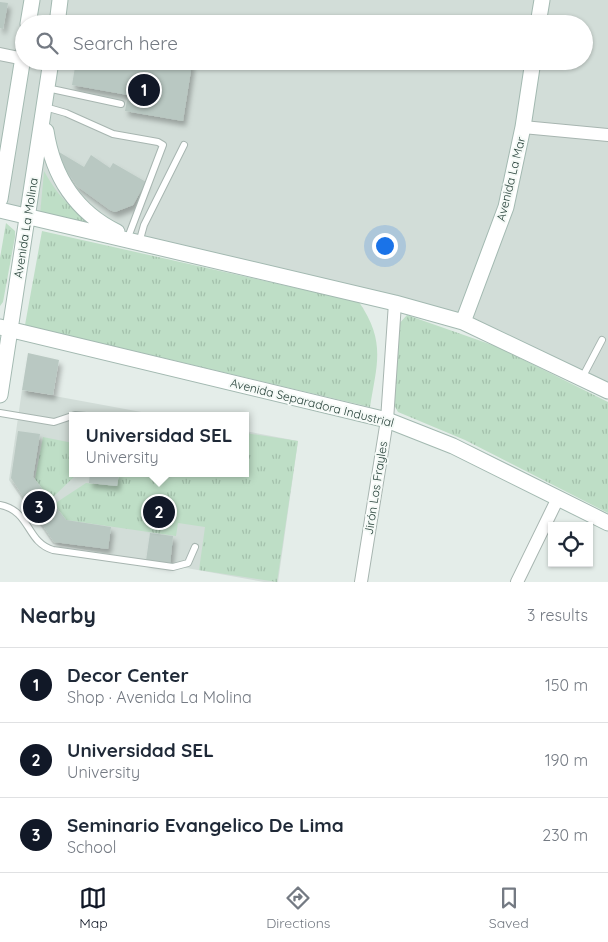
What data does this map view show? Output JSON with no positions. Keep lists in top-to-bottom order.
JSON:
{
  "streets": {
    "main road": ["Avenida La Mar", "Avenida La Molina", "Avenida Separadora Industrial"],
    "street": ["Jirón Los Frayles"]
  },
  "crossings": [
    ["Avenida La Molina", "Avenida Separadora Industrial"],
    ["Avenida Separadora Industrial", "Jirón Los Frayles"]
  ],
  "page": {
    "search": "Search here",
    "pins": ["1", "3", "2"],
    "popup": ["Universidad SEL", "University"],
    "heading": ["Nearby", "3 results"],
    "list": [
      {
        "mark": "1",
        "name": "Decor Center",
        "note": "Shop · Avenida La Molina",
        "value": "150 m"
      },
      {
        "mark": "2",
        "name": "Universidad SEL",
        "note": "University",
        "value": "190 m"
      },
      {
        "mark": "3",
        "name": "Seminario Evangelico De Lima",
        "note": "School",
        "value": "230 m"
      }
    ],
    "nav": ["Map", "Directions", "Saved"]
  }
}
